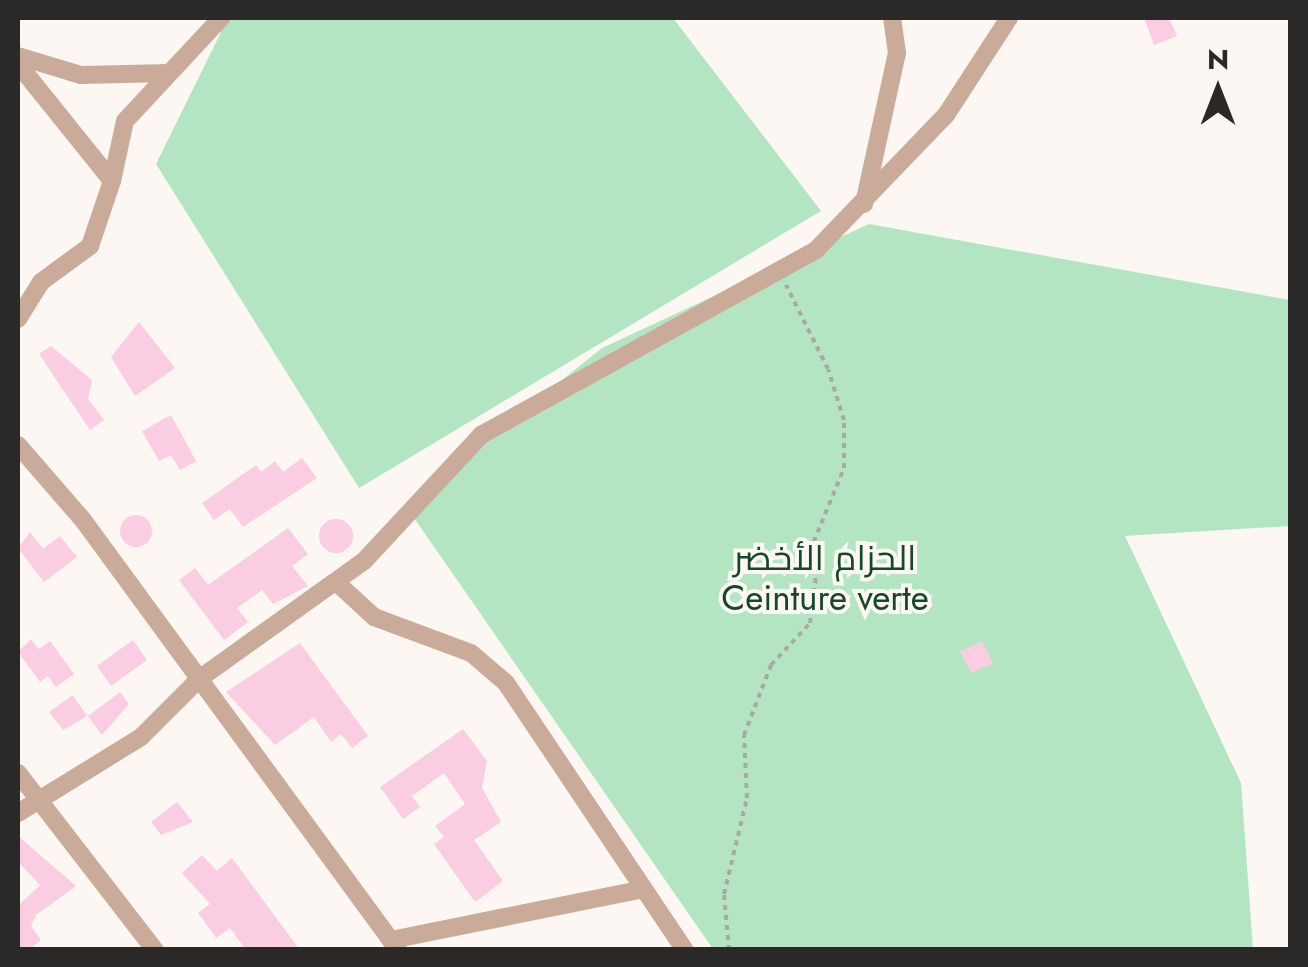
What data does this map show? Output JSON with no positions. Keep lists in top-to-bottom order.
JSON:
{
  "parks": ["الحزام الأخضر Ceinture verte"],
  "north": "top"
}
